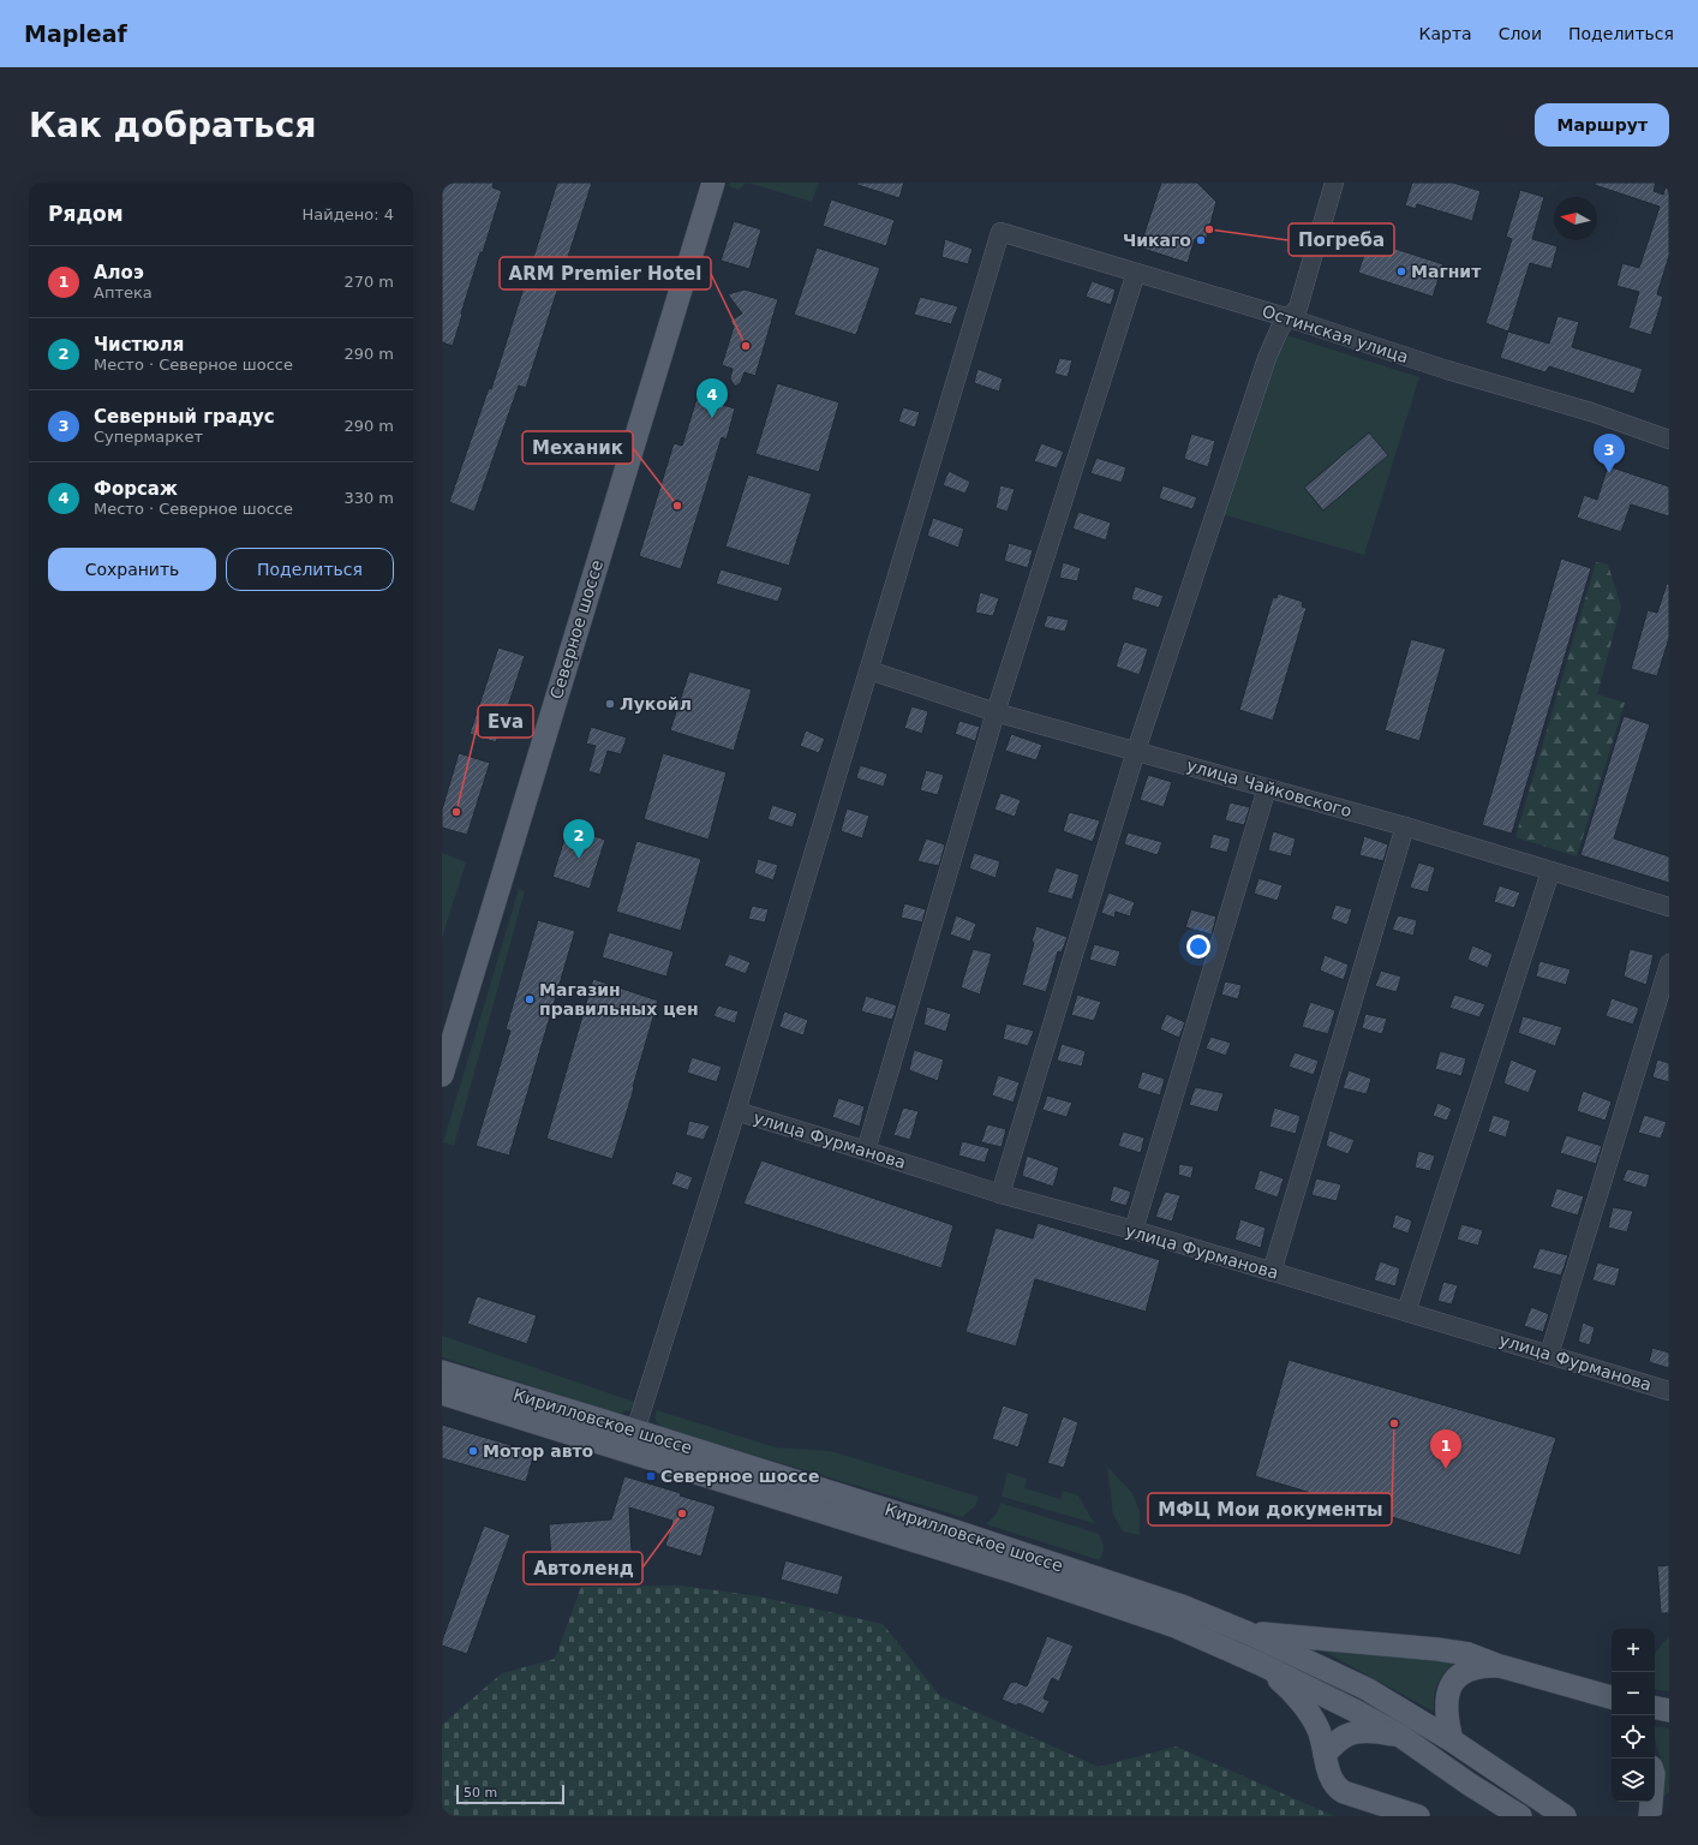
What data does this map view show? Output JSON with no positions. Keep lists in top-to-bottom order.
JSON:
{
  "streets": {
    "main road": ["Северное шоссе", "Кирилловское шоссе"],
    "street": ["Остинская улица", "улица Чайковского", "улица Фурманова"]
  },
  "crossings": [
    ["Остинская улица", "улица Чайковского"]
  ],
  "places": {
    "other": [
      "Погреба",
      "Чикаго",
      "Магнит",
      "ARM Premier Hotel",
      "Механик",
      "Лукойл",
      "Eva",
      "Магазин правильных цен",
      "МФЦ Мои документы",
      "Мотор авто",
      "Автоленд"
    ],
    "transit": ["Северное шоссе"]
  },
  "scale_bar": "50 m",
  "north": "left",
  "page": {
    "header": "Mapleaf",
    "nav": ["Карта", "Слои", "Поделиться"],
    "buttons": [
      "Маршрут",
      ["Сохранить", "Поделиться"]
    ],
    "title": "Как добраться",
    "heading": ["Рядом", "Найдено: 4"],
    "list": [
      {
        "mark": "1",
        "name": "Алоэ",
        "note": "Аптека",
        "value": "270 m"
      },
      {
        "mark": "2",
        "name": "Чистюля",
        "note": "Место · Северное шоссе",
        "value": "290 m"
      },
      {
        "mark": "3",
        "name": "Северный градус",
        "note": "Супермаркет",
        "value": "290 m"
      },
      {
        "mark": "4",
        "name": "Форсаж",
        "note": "Место · Северное шоссе",
        "value": "330 m"
      }
    ],
    "pins": [
      "4",
      "3",
      "2",
      "1"
    ],
    "map_buttons": ["+", "−"],
    "scale": "50 m"
  }
}
